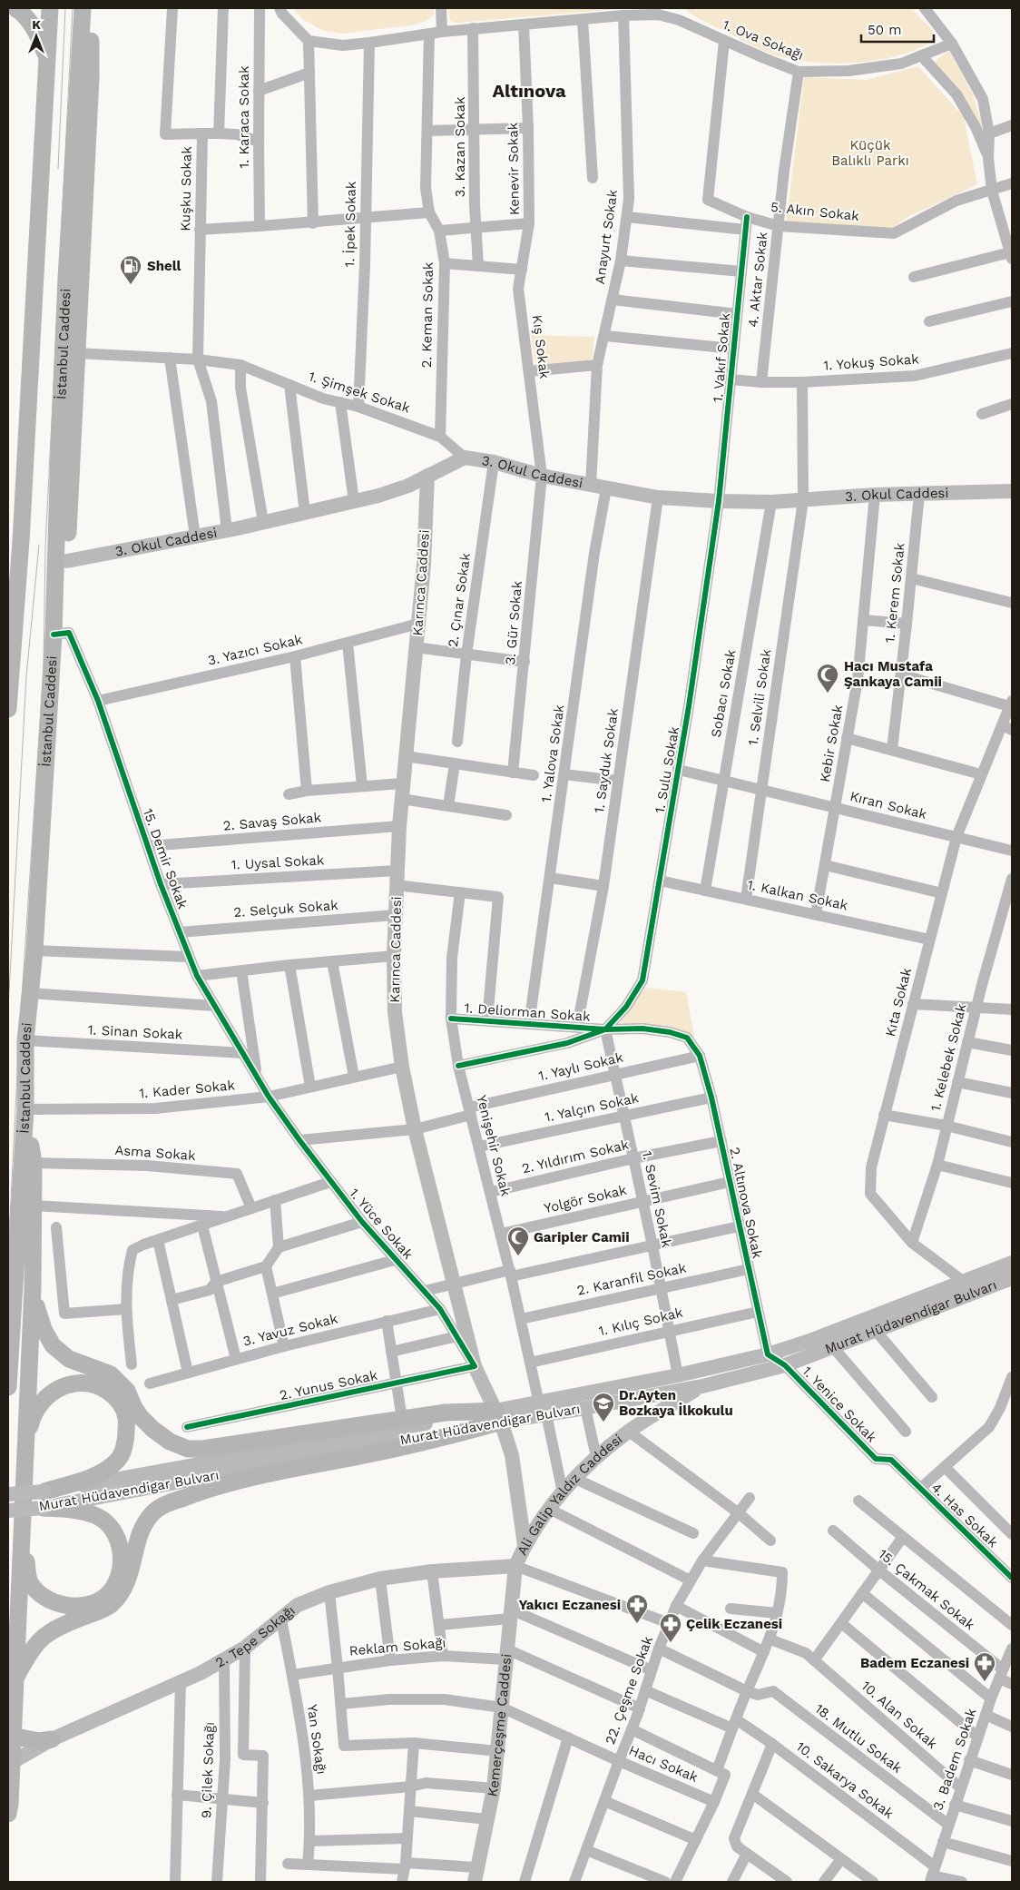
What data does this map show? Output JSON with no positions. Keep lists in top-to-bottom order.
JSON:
{
  "streets": {
    "highway": ["İstanbul Caddesi"],
    "main road": [
      "3. Okul Caddesi",
      "Karınca Caddesi",
      "Murat Hüdavendigar Bulvarı",
      "Ali Galip Yaldız Caddesi",
      "2. Tepe Sokağı",
      "Kemerçeşme Caddesi"
    ],
    "street": [
      "1. Ova Sokağı",
      "1. Karaca Sokak",
      "3. Kazan Sokak",
      "Kenevir Sokak",
      "Kuşku Sokak",
      "5. Akın Sokak",
      "1. İpek Sokak",
      "Anayurt Sokak",
      "4. Aktar Sokak",
      "2. Keman Sokak",
      "Kış Sokak",
      "1. Vakıf Sokak",
      "1. Yokuş Sokak",
      "1. Şimşek Sokak",
      "1. Kerem Sokak",
      "2. Çınar Sokak",
      "3. Gür Sokak",
      "3. Yazıcı Sokak",
      "Sobacı Sokak",
      "1. Selvili Sokak",
      "Kebir Sokak",
      "1. Yalova Sokak",
      "1. Sayduk Sokak",
      "1. Sulu Sokak",
      "Kıran Sokak",
      "2. Savaş Sokak",
      "15. Demir Sokak",
      "1. Uysal Sokak",
      "1. Kalkan Sokak",
      "2. Selçuk Sokak",
      "Kıta Sokak",
      "1. Deliorman Sokak",
      "1. Sinan Sokak",
      "1. Kelebek Sokak",
      "1. Yaylı Sokak",
      "1. Kader Sokak",
      "1. Yalçın Sokak",
      "Yenişehir Sokak",
      "Asma Sokak",
      "2. Yıldırım Sokak",
      "Yolgör Sokak",
      "1. Sevim Sokak",
      "2. Altınova Sokak",
      "1. Yüce Sokak",
      "2. Karanfil Sokak",
      "1. Kılıç Sokak",
      "3. Yavuz Sokak",
      "2. Yunus Sokak",
      "1. Yenice Sokak",
      "4. Has Sokak",
      "15. Çakmak Sokak",
      "Reklam Sokağı",
      "22. Çeşme Sokak",
      "10. Alan Sokak",
      "18. Mutlu Sokak",
      "Yan Sokağı",
      "3. Badem Sokak",
      "Hacı Sokak",
      "9. Çilek Sokağı",
      "10. Sakarya Sokak"
    ]
  },
  "crossings": [
    ["1. Ova Sokağı", "3. Kazan Sokak"],
    ["1. Ova Sokağı", "Kenevir Sokak"],
    ["1. Ova Sokağı", "5. Akın Sokak"],
    ["1. Ova Sokağı", "1. İpek Sokak"],
    ["1. Ova Sokağı", "Anayurt Sokak"],
    ["1. Ova Sokağı", "4. Aktar Sokak"],
    ["1. Ova Sokağı", "2. Keman Sokak"],
    ["1. Karaca Sokak", "Kuşku Sokak"],
    ["3. Kazan Sokak", "Kenevir Sokak"],
    ["Kenevir Sokak", "2. Keman Sokak"],
    ["Kenevir Sokak", "Kış Sokak"],
    ["Kuşku Sokak", "1. Şimşek Sokak"],
    ["Kuşku Sokak", "3. Okul Caddesi"],
    ["5. Akın Sokak", "4. Aktar Sokak"],
    ["5. Akın Sokak", "1. Vakıf Sokak"],
    ["1. İpek Sokak", "1. Şimşek Sokak"],
    ["Anayurt Sokak", "3. Okul Caddesi"],
    ["4. Aktar Sokak", "1. Yokuş Sokak"],
    ["2. Keman Sokak", "1. Şimşek Sokak"],
    ["İstanbul Caddesi", "3. Okul Caddesi"],
    ["İstanbul Caddesi", "15. Demir Sokak"],
    ["İstanbul Caddesi", "1. Sinan Sokak"],
    ["İstanbul Caddesi", "1. Kader Sokak"],
    ["Kış Sokak", "3. Okul Caddesi"],
    ["Kış Sokak", "3. Gür Sokak"],
    ["1. Vakıf Sokak", "1. Yokuş Sokak"],
    ["1. Vakıf Sokak", "3. Okul Caddesi"],
    ["1. Vakıf Sokak", "1. Sulu Sokak"],
    ["1. Yokuş Sokak", "1. Selvili Sokak"],
    ["1. Şimşek Sokak", "3. Okul Caddesi"],
    ["3. Okul Caddesi", "Karınca Caddesi"],
    ["3. Okul Caddesi", "1. Kerem Sokak"],
    ["3. Okul Caddesi", "2. Çınar Sokak"],
    ["3. Okul Caddesi", "3. Gür Sokak"],
    ["3. Okul Caddesi", "Sobacı Sokak"],
    ["3. Okul Caddesi", "1. Selvili Sokak"],
    ["3. Okul Caddesi", "Kebir Sokak"],
    ["3. Okul Caddesi", "1. Yalova Sokak"],
    ["3. Okul Caddesi", "1. Sayduk Sokak"],
    ["3. Okul Caddesi", "1. Sulu Sokak"],
    ["Karınca Caddesi", "3. Yazıcı Sokak"],
    ["Karınca Caddesi", "2. Savaş Sokak"],
    ["Karınca Caddesi", "1. Uysal Sokak"],
    ["Karınca Caddesi", "2. Selçuk Sokak"],
    ["Karınca Caddesi", "1. Yaylı Sokak"],
    ["Karınca Caddesi", "1. Kader Sokak"],
    ["Karınca Caddesi", "1. Yüce Sokak"],
    ["Karınca Caddesi", "Murat Hüdavendigar Bulvarı"],
    ["Karınca Caddesi", "2. Yunus Sokak"],
    ["Karınca Caddesi", "Ali Galip Yaldız Caddesi"],
    ["3. Yazıcı Sokak", "15. Demir Sokak"],
    ["Sobacı Sokak", "Kıran Sokak"],
    ["Sobacı Sokak", "1. Kalkan Sokak"],
    ["1. Selvili Sokak", "Kıran Sokak"],
    ["1. Selvili Sokak", "1. Kalkan Sokak"],
    ["Kebir Sokak", "Kıran Sokak"],
    ["Kebir Sokak", "1. Kalkan Sokak"],
    ["1. Yalova Sokak", "1. Deliorman Sokak"],
    ["1. Sayduk Sokak", "1. Deliorman Sokak"],
    ["1. Sulu Sokak", "Kıran Sokak"],
    ["1. Sulu Sokak", "1. Kalkan Sokak"],
    ["1. Sulu Sokak", "1. Deliorman Sokak"],
    ["1. Sulu Sokak", "1. Sevim Sokak"],
    ["Kıran Sokak", "Kıta Sokak"],
    ["2. Savaş Sokak", "15. Demir Sokak"],
    ["15. Demir Sokak", "1. Uysal Sokak"],
    ["15. Demir Sokak", "2. Selçuk Sokak"],
    ["15. Demir Sokak", "1. Sinan Sokak"],
    ["15. Demir Sokak", "1. Kader Sokak"],
    ["15. Demir Sokak", "1. Yüce Sokak"],
    ["1. Uysal Sokak", "1. Deliorman Sokak"],
    ["1. Uysal Sokak", "Yenişehir Sokak"],
    ["1. Kalkan Sokak", "Kıta Sokak"],
    ["Kıta Sokak", "1. Kelebek Sokak"],
    ["Kıta Sokak", "Murat Hüdavendigar Bulvarı"],
    ["1. Deliorman Sokak", "1. Yaylı Sokak"],
    ["1. Deliorman Sokak", "Yenişehir Sokak"],
    ["1. Deliorman Sokak", "1. Sevim Sokak"],
    ["1. Deliorman Sokak", "2. Altınova Sokak"],
    ["1. Yaylı Sokak", "Yenişehir Sokak"],
    ["1. Yaylı Sokak", "1. Sevim Sokak"],
    ["1. Yaylı Sokak", "2. Altınova Sokak"],
    ["1. Yaylı Sokak", "1. Yüce Sokak"],
    ["1. Kader Sokak", "1. Yüce Sokak"],
    ["1. Yalçın Sokak", "Yenişehir Sokak"],
    ["1. Yalçın Sokak", "1. Sevim Sokak"],
    ["1. Yalçın Sokak", "2. Altınova Sokak"],
    ["Yenişehir Sokak", "2. Yıldırım Sokak"],
    ["Yenişehir Sokak", "Yolgör Sokak"],
    ["Yenişehir Sokak", "2. Karanfil Sokak"],
    ["Yenişehir Sokak", "Murat Hüdavendigar Bulvarı"],
    ["Yenişehir Sokak", "1. Kılıç Sokak"],
    ["Yenişehir Sokak", "Ali Galip Yaldız Caddesi"],
    ["2. Yıldırım Sokak", "1. Sevim Sokak"],
    ["2. Yıldırım Sokak", "2. Altınova Sokak"],
    ["Yolgör Sokak", "1. Sevim Sokak"],
    ["Yolgör Sokak", "2. Altınova Sokak"],
    ["1. Sevim Sokak", "2. Karanfil Sokak"],
    ["1. Sevim Sokak", "Murat Hüdavendigar Bulvarı"],
    ["1. Sevim Sokak", "1. Kılıç Sokak"],
    ["2. Altınova Sokak", "2. Karanfil Sokak"],
    ["2. Altınova Sokak", "Murat Hüdavendigar Bulvarı"],
    ["2. Altınova Sokak", "1. Kılıç Sokak"],
    ["2. Altınova Sokak", "1. Yenice Sokak"],
    ["1. Yüce Sokak", "3. Yavuz Sokak"],
    ["1. Yüce Sokak", "2. Yunus Sokak"],
    ["Murat Hüdavendigar Bulvarı", "1. Yenice Sokak"],
    ["Murat Hüdavendigar Bulvarı", "Ali Galip Yaldız Caddesi"],
    ["1. Yenice Sokak", "4. Has Sokak"],
    ["Ali Galip Yaldız Caddesi", "2. Tepe Sokağı"],
    ["Ali Galip Yaldız Caddesi", "Kemerçeşme Caddesi"],
    ["15. Çakmak Sokak", "3. Badem Sokak"],
    ["2. Tepe Sokağı", "Kemerçeşme Caddesi"],
    ["2. Tepe Sokağı", "Yan Sokağı"],
    ["2. Tepe Sokağı", "9. Çilek Sokağı"],
    ["Reklam Sokağı", "Kemerçeşme Caddesi"],
    ["Reklam Sokağı", "Yan Sokağı"],
    ["22. Çeşme Sokak", "Hacı Sokak"],
    ["22. Çeşme Sokak", "10. Sakarya Sokak"],
    ["10. Alan Sokak", "3. Badem Sokak"],
    ["Kemerçeşme Caddesi", "Hacı Sokak"],
    ["18. Mutlu Sokak", "3. Badem Sokak"],
    ["3. Badem Sokak", "10. Sakarya Sokak"]
  ],
  "districts": ["Altınova"],
  "parks": ["Küçük Balıklı Parkı"],
  "places": {
    "fuel station": ["Shell"],
    "mosque": ["Hacı Mustafa Şankaya Camii", "Garipler Camii"],
    "school or university": ["Dr.Ayten Bozkaya İlkokulu"],
    "pharmacy": ["Yakıcı Eczanesi", "Çelik Eczanesi", "Badem Eczanesi"]
  },
  "scale_bar": "50 m",
  "north": "top"
}
